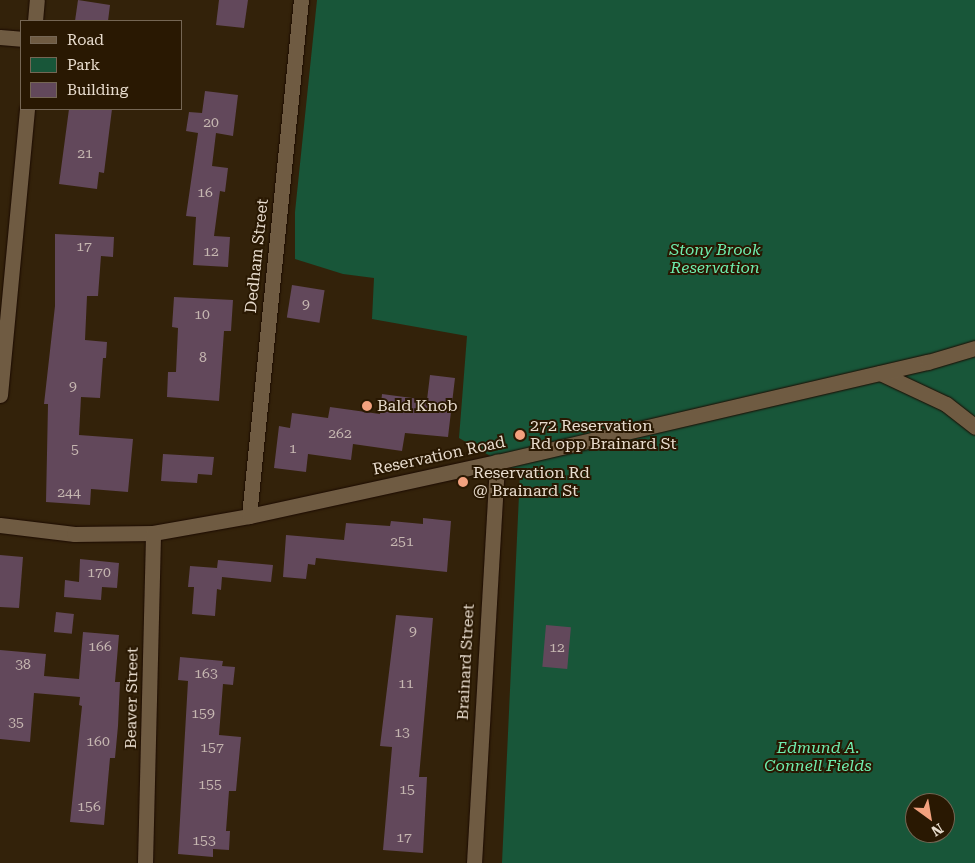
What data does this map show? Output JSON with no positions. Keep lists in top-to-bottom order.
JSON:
{
  "streets": {
    "street": [
      "Dedham Street",
      "Reservation Road",
      "Brainard Street",
      "Beaver Street"
    ]
  },
  "crossings": [
    ["Dedham Street", "Reservation Road"],
    ["Reservation Road", "Brainard Street"],
    ["Reservation Road", "Beaver Street"]
  ],
  "parks": ["Stony Brook Reservation", "Edmund A. Connell Fields"],
  "places": ["Bald Knob", "272 Reservation Rd opp Brainard St", "Reservation Rd @ Brainard St"],
  "house_numbers": [
    "20",
    "21",
    "16",
    "17",
    "12",
    "9",
    "10",
    "8",
    "9",
    "262",
    "1",
    "5",
    "244",
    "251",
    "170",
    "9",
    "166",
    "12",
    "38",
    "163",
    "11",
    "159",
    "35",
    "13",
    "160",
    "157",
    "155",
    "15",
    "156",
    "17",
    "153"
  ],
  "legend": ["Road", "Park", "Building"],
  "north": "bottom right"
}
